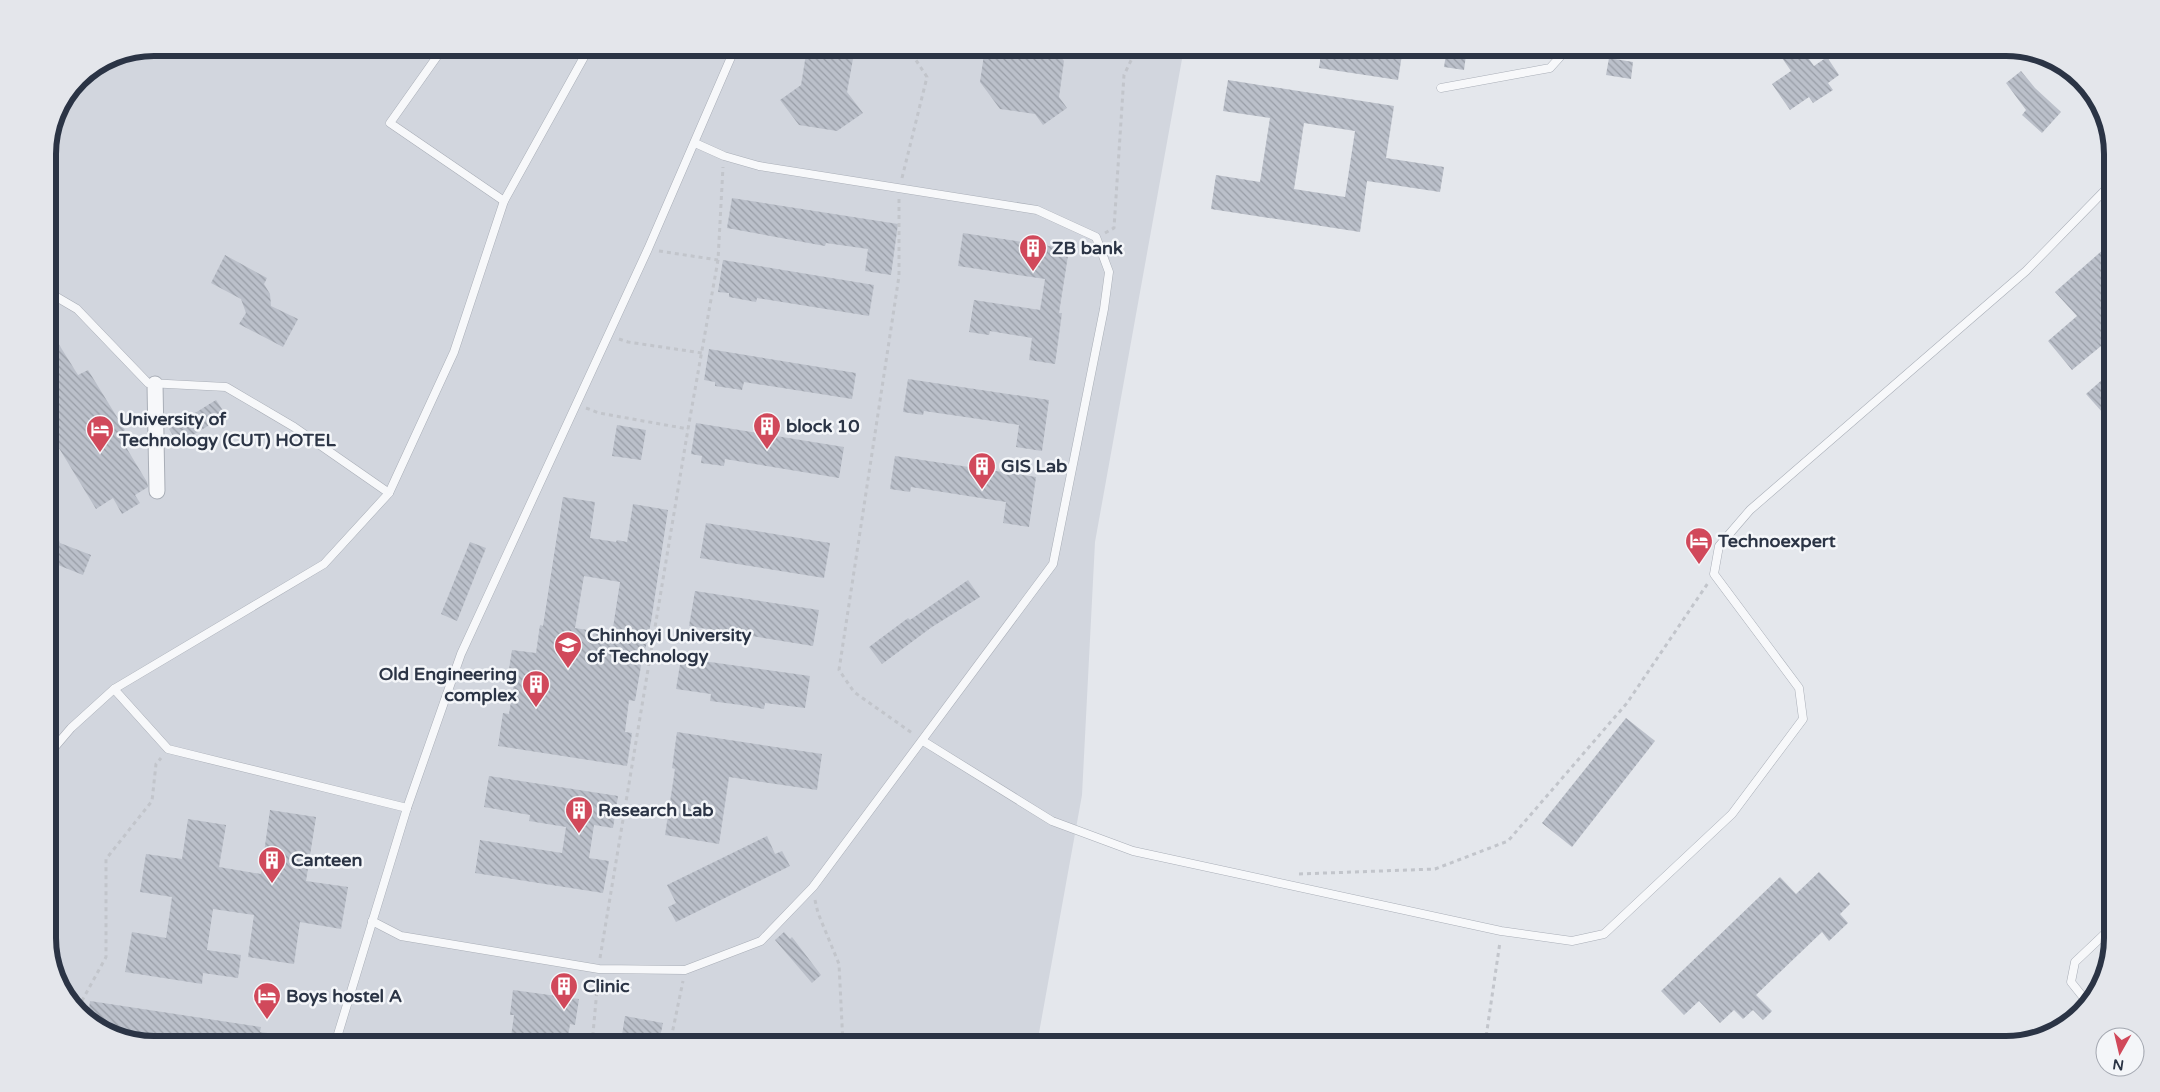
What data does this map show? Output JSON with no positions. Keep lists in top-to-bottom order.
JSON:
{
  "places": {
    "building": [
      "ZB bank",
      "block 10",
      "GIS Lab",
      "Old Engineering complex",
      "Research Lab",
      "Canteen",
      "Clinic"
    ],
    "hotel": ["University of Technology (CUT) HOTEL", "Technoexpert", "Boys hostel A"],
    "school or university": ["Chinhoyi University of Technology"]
  },
  "north": "bottom"
}
